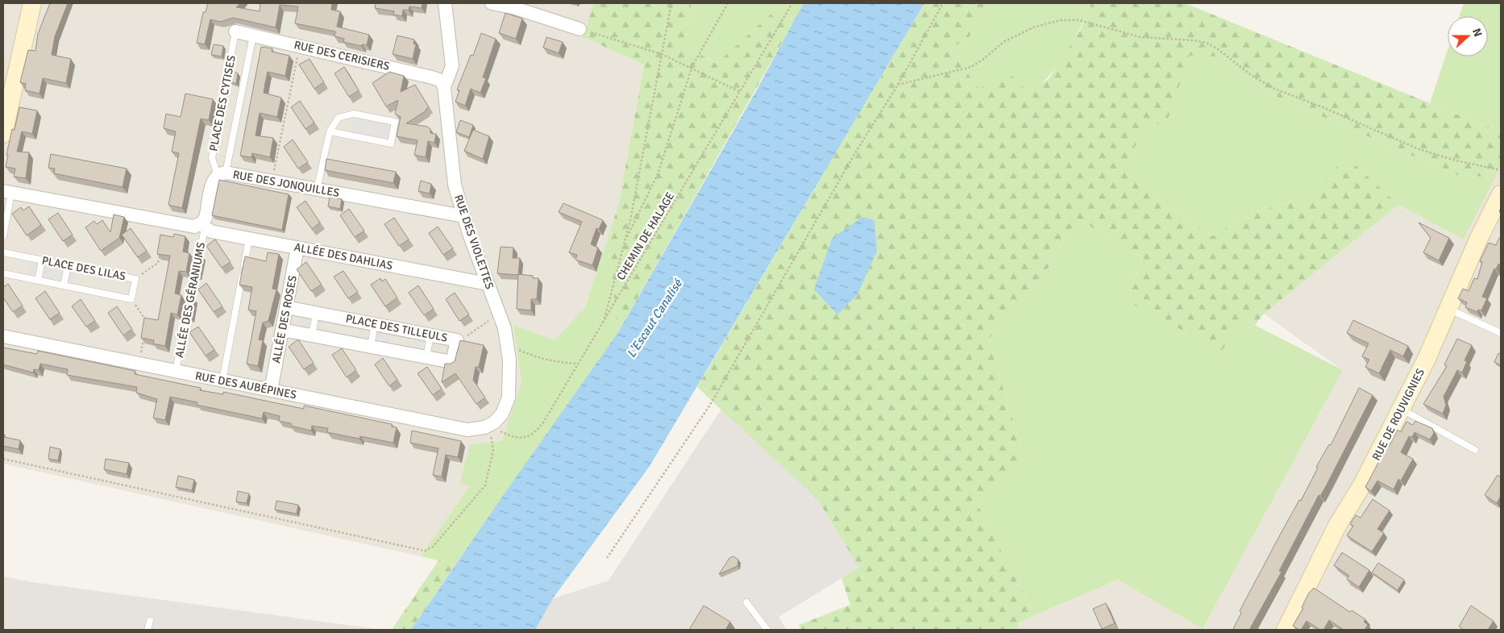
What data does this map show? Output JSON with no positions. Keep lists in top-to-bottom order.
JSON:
{
  "streets": {
    "street": [
      "RUE DES CERISIERS",
      "RUE DES JONQUILLES",
      "RUE DES VIOLETTES",
      "ALLÉE DES DAHLIAS",
      "ALLÉE DES ROSES",
      "PLACE DES TILLEULS",
      "RUE DES AUBÉPINES",
      "RUE DE ROUVIGNIES"
    ],
    "lane": ["PLACE DES CYTISES", "PLACE DES LILAS", "ALLÉE DES GÉRANIUMS"],
    "path": ["CHEMIN DE HALAGE"]
  },
  "crossings": [
    ["RUE DES CERISIERS", "PLACE DES CYTISES"],
    ["RUE DES CERISIERS", "RUE DES VIOLETTES"],
    ["PLACE DES CYTISES", "RUE DES JONQUILLES"],
    ["RUE DES JONQUILLES", "RUE DES VIOLETTES"],
    ["RUE DES JONQUILLES", "ALLÉE DES DAHLIAS"],
    ["RUE DES JONQUILLES", "ALLÉE DES GÉRANIUMS"],
    ["CHEMIN DE HALAGE", "RUE DES VIOLETTES"],
    ["CHEMIN DE HALAGE", "RUE DES AUBÉPINES"],
    ["RUE DES VIOLETTES", "ALLÉE DES DAHLIAS"],
    ["RUE DES VIOLETTES", "RUE DES AUBÉPINES"],
    ["ALLÉE DES DAHLIAS", "ALLÉE DES GÉRANIUMS"],
    ["ALLÉE DES DAHLIAS", "ALLÉE DES ROSES"],
    ["ALLÉE DES GÉRANIUMS", "RUE DES AUBÉPINES"],
    ["ALLÉE DES ROSES", "PLACE DES TILLEULS"],
    ["ALLÉE DES ROSES", "RUE DES AUBÉPINES"]
  ],
  "water": ["L'Escaut Canalisé"],
  "north": "right"
}
